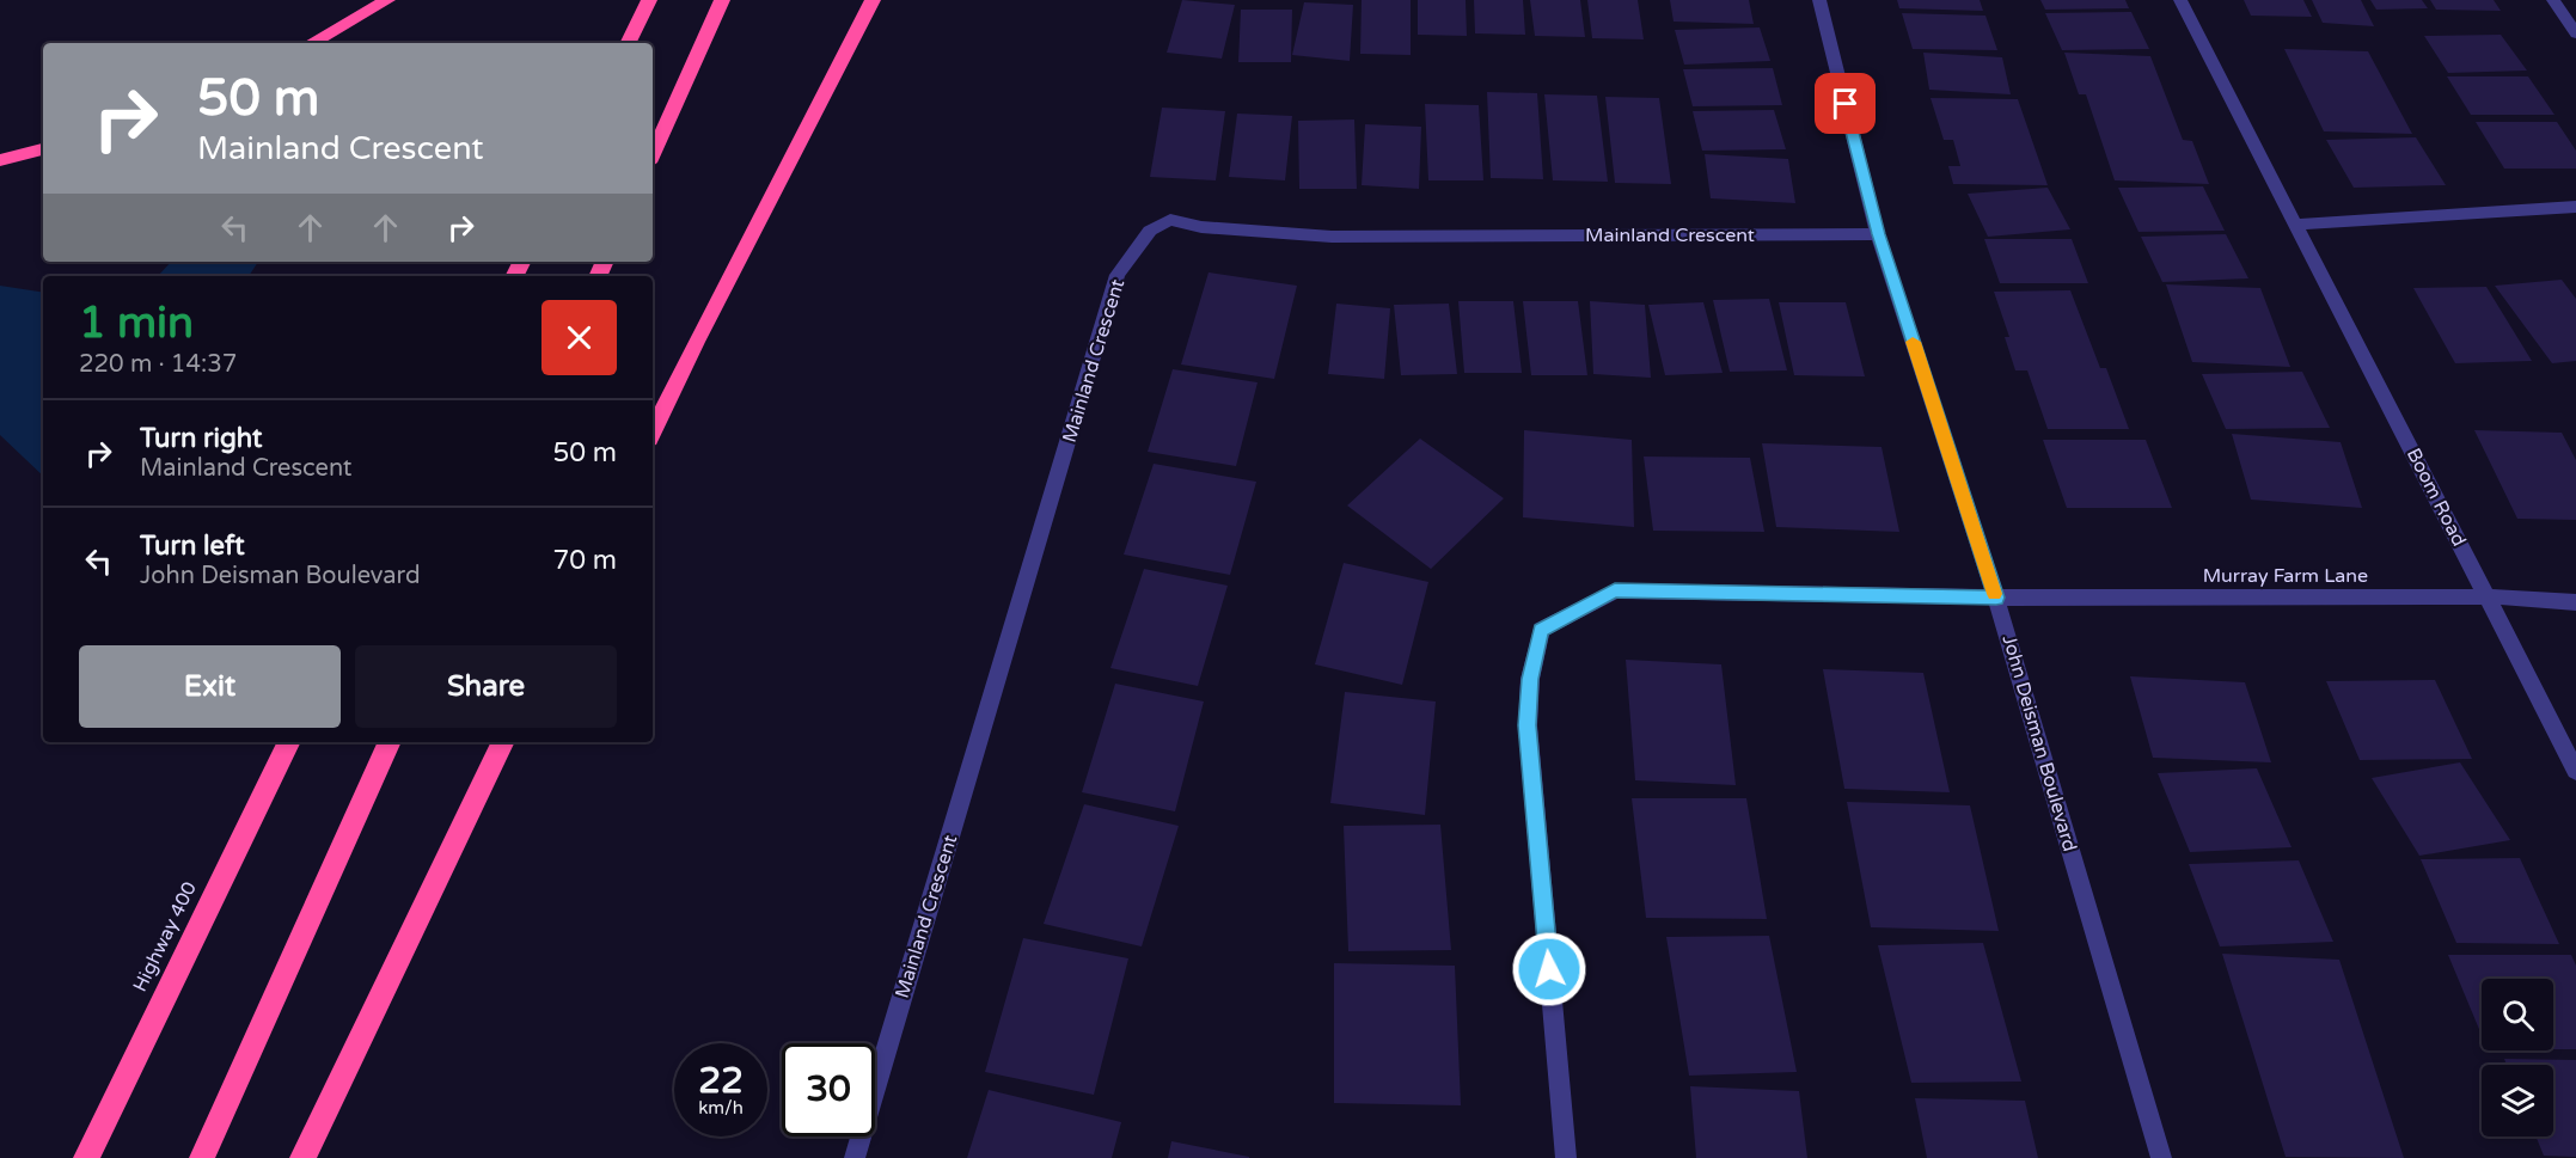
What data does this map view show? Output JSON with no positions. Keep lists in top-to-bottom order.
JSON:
{
  "streets": {
    "highway": ["Highway 400"],
    "street": [
      "Mainland Crescent",
      "Boom Road",
      "Murray Farm Lane",
      "John Deisman Boulevard"
    ]
  },
  "crossings": [
    ["Mainland Crescent", "John Deisman Boulevard"],
    ["Boom Road", "Murray Farm Lane"],
    ["Murray Farm Lane", "John Deisman Boulevard"]
  ],
  "page": {
    "turn": ["50 m", "Mainland Crescent"],
    "heading": ["1 min", "220 m · 14:37"],
    "list": [
      {
        "name": "Turn right",
        "note": "Mainland Crescent",
        "value": "50 m"
      },
      {
        "name": "Turn left",
        "note": "John Deisman Boulevard",
        "value": "70 m"
      }
    ],
    "buttons": ["Exit", "Share"],
    "speed": "22 km/h",
    "limit": "30"
  }
}
